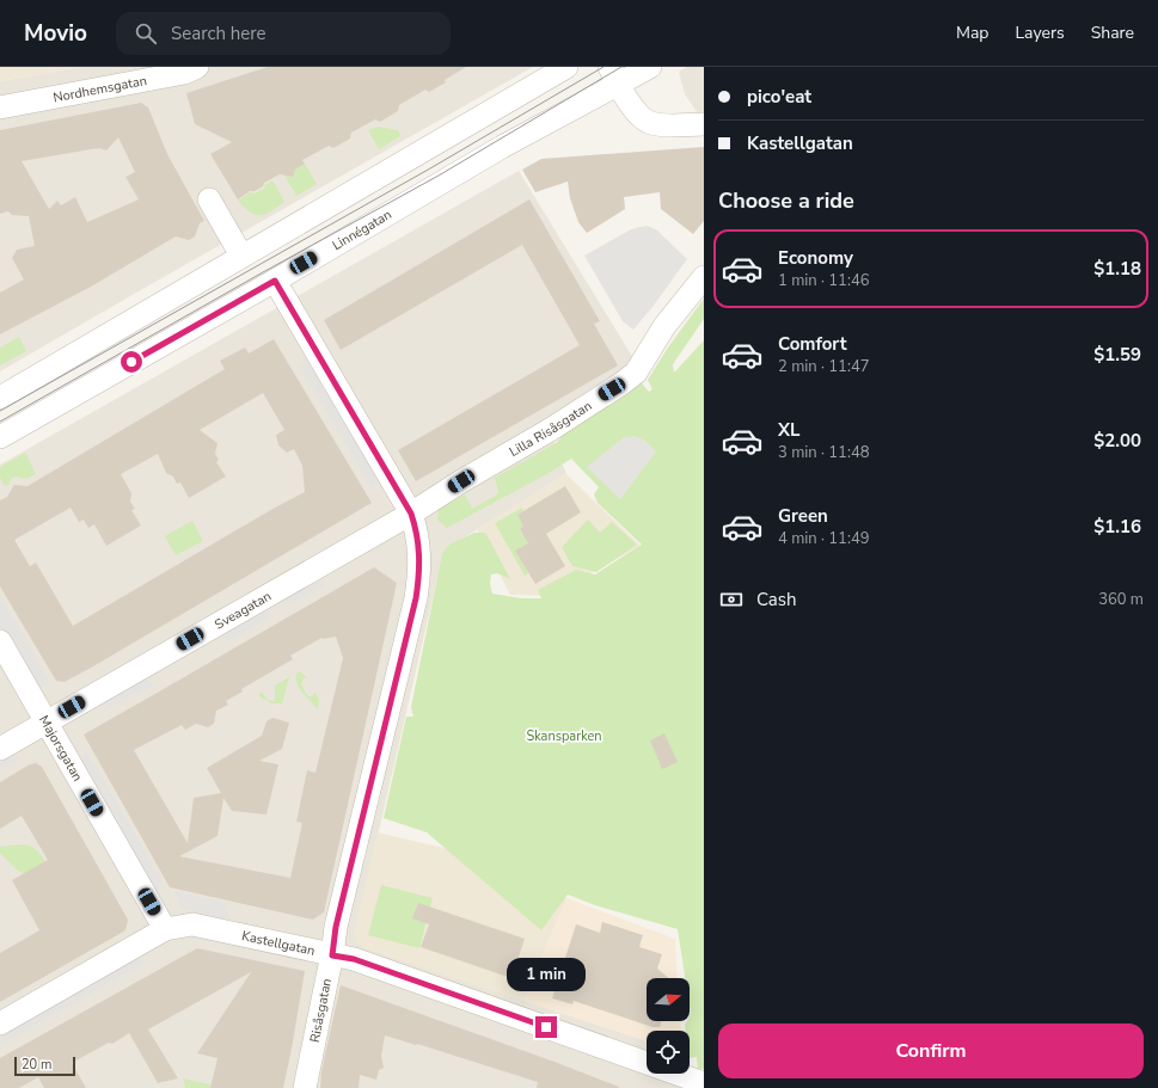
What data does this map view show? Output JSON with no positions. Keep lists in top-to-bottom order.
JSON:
{
  "streets": {
    "street": [
      "Nordhemsgatan",
      "Linnégatan",
      "Lilla Risåsgatan",
      "Sveagatan",
      "Majorsgatan",
      "Kastellgatan",
      "Risåsgatan"
    ]
  },
  "crossings": [
    ["Linnégatan", "Risåsgatan"],
    ["Lilla Risåsgatan", "Sveagatan"],
    ["Lilla Risåsgatan", "Risåsgatan"],
    ["Sveagatan", "Majorsgatan"],
    ["Sveagatan", "Risåsgatan"],
    ["Majorsgatan", "Kastellgatan"],
    ["Kastellgatan", "Risåsgatan"]
  ],
  "parks": ["Skansparken"],
  "scale_bar": "20 m",
  "north": "right",
  "page": {
    "header": "Movio",
    "search": "Search here",
    "nav": ["Map", "Layers", "Share"],
    "banner": ["pico'eat", "Kastellgatan"],
    "heading": "Choose a ride",
    "list": [
      {
        "name": "Economy",
        "note": "1 min · 11:46",
        "value": "$1.18"
      },
      {
        "name": "Comfort",
        "note": "2 min · 11:47",
        "value": "$1.59"
      },
      {
        "name": "XL",
        "note": "3 min · 11:48",
        "value": "$2.00"
      },
      {
        "name": "Green",
        "note": "4 min · 11:49",
        "value": "$1.16"
      }
    ],
    "pay": ["Cash", "360 m"],
    "bubble": "1 min",
    "buttons": "Confirm",
    "scale": "20 m"
  }
}
